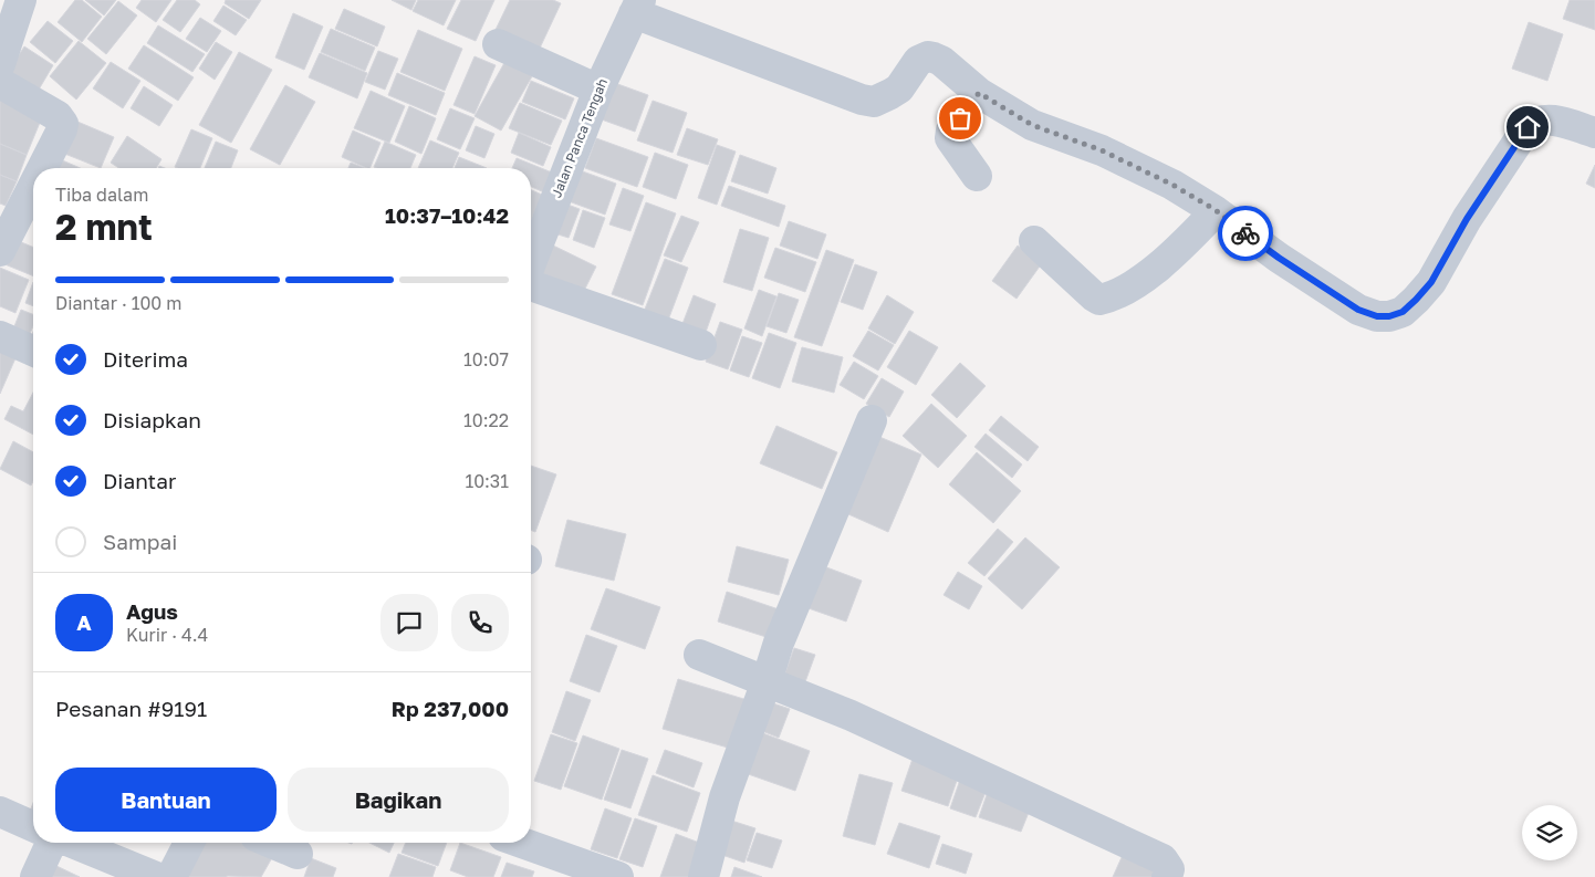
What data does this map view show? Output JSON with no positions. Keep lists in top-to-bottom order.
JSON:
{
  "streets": {
    "street": ["Jalan Panca Tengah"]
  },
  "page": {
    "heading": ["2 mnt", "Tiba dalam", "10:37–10:42"],
    "panel": [
      "Agus",
      "Kurir · 4.4",
      "Pesanan #9191",
      "Rp 237,000"
    ],
    "bar": "Diantar · 100 m",
    "list": [
      ["Diterima", "10:07"],
      ["Disiapkan", "10:22"],
      ["Diantar", "10:31"],
      "Sampai"
    ],
    "round": "A",
    "buttons": ["Bantuan", "Bagikan"]
  }
}
